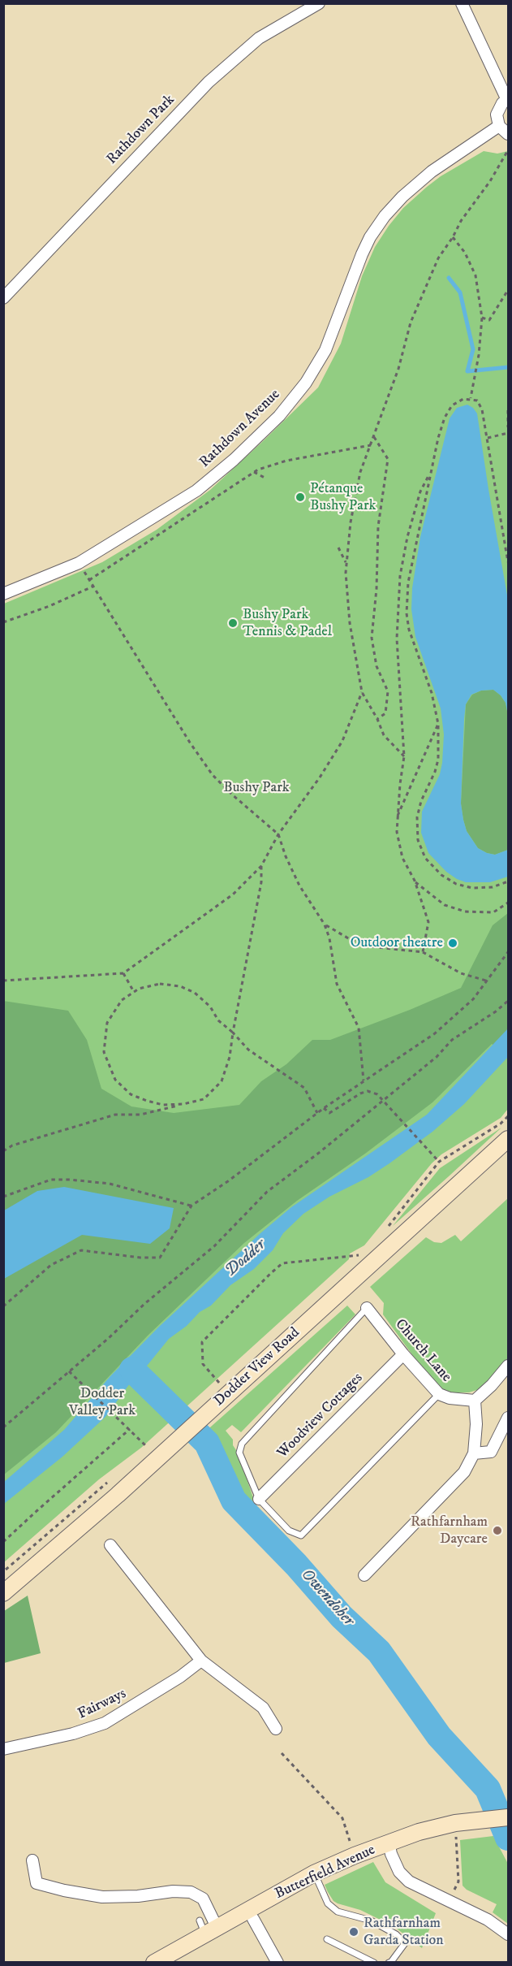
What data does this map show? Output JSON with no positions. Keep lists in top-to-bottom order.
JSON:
{
  "streets": {
    "main road": ["Dodder View Road", "Butterfield Avenue"],
    "street": [
      "Rathdown Park",
      "Rathdown Avenue",
      "Church Lane",
      "Woodview Cottages",
      "Fairways"
    ]
  },
  "crossings": [
    ["Church Lane", "Woodview Cottages"]
  ],
  "water": ["Dodder", "Owendoher"],
  "parks": ["Bushy Park", "Dodder Valley Park"],
  "places": [
    "Pétanque Bushy Park",
    "Bushy Park Tennis & Padel",
    "Outdoor theatre",
    "Rathfarnham Daycare",
    "Rathfarnham Garda Station"
  ]
}
